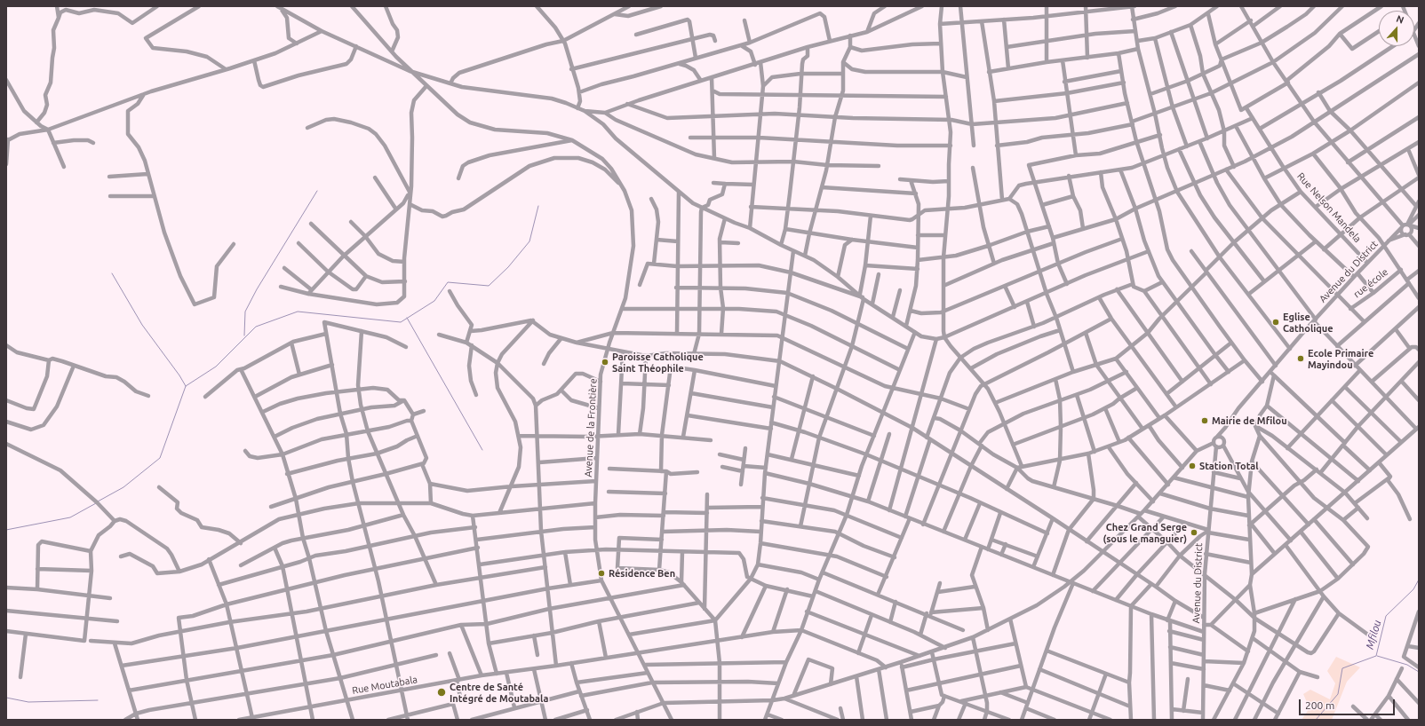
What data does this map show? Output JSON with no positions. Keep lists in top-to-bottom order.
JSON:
{
  "streets": {
    "street": [
      "Rue Nelson Mandela",
      "Avenue du District",
      "rue école",
      "Avenue de la Frontière",
      "Rue Moutabala"
    ]
  },
  "crossings": [
    ["Rue Nelson Mandela", "Avenue du District"],
    ["Avenue de la Frontière", "Rue Moutabala"]
  ],
  "water": ["Mfilou"],
  "places": [
    "Eglise Catholique",
    "Ecole Primaire Mayindou",
    "Paroisse Catholique Saint Théophile",
    "Mairie de Mfilou",
    "Station Total",
    "Chez Grand Serge (sous le manguier)",
    "Résidence Ben",
    "Centre de Santé Intégré de Moutabala"
  ],
  "scale_bar": "200 m",
  "north": "top"
}
